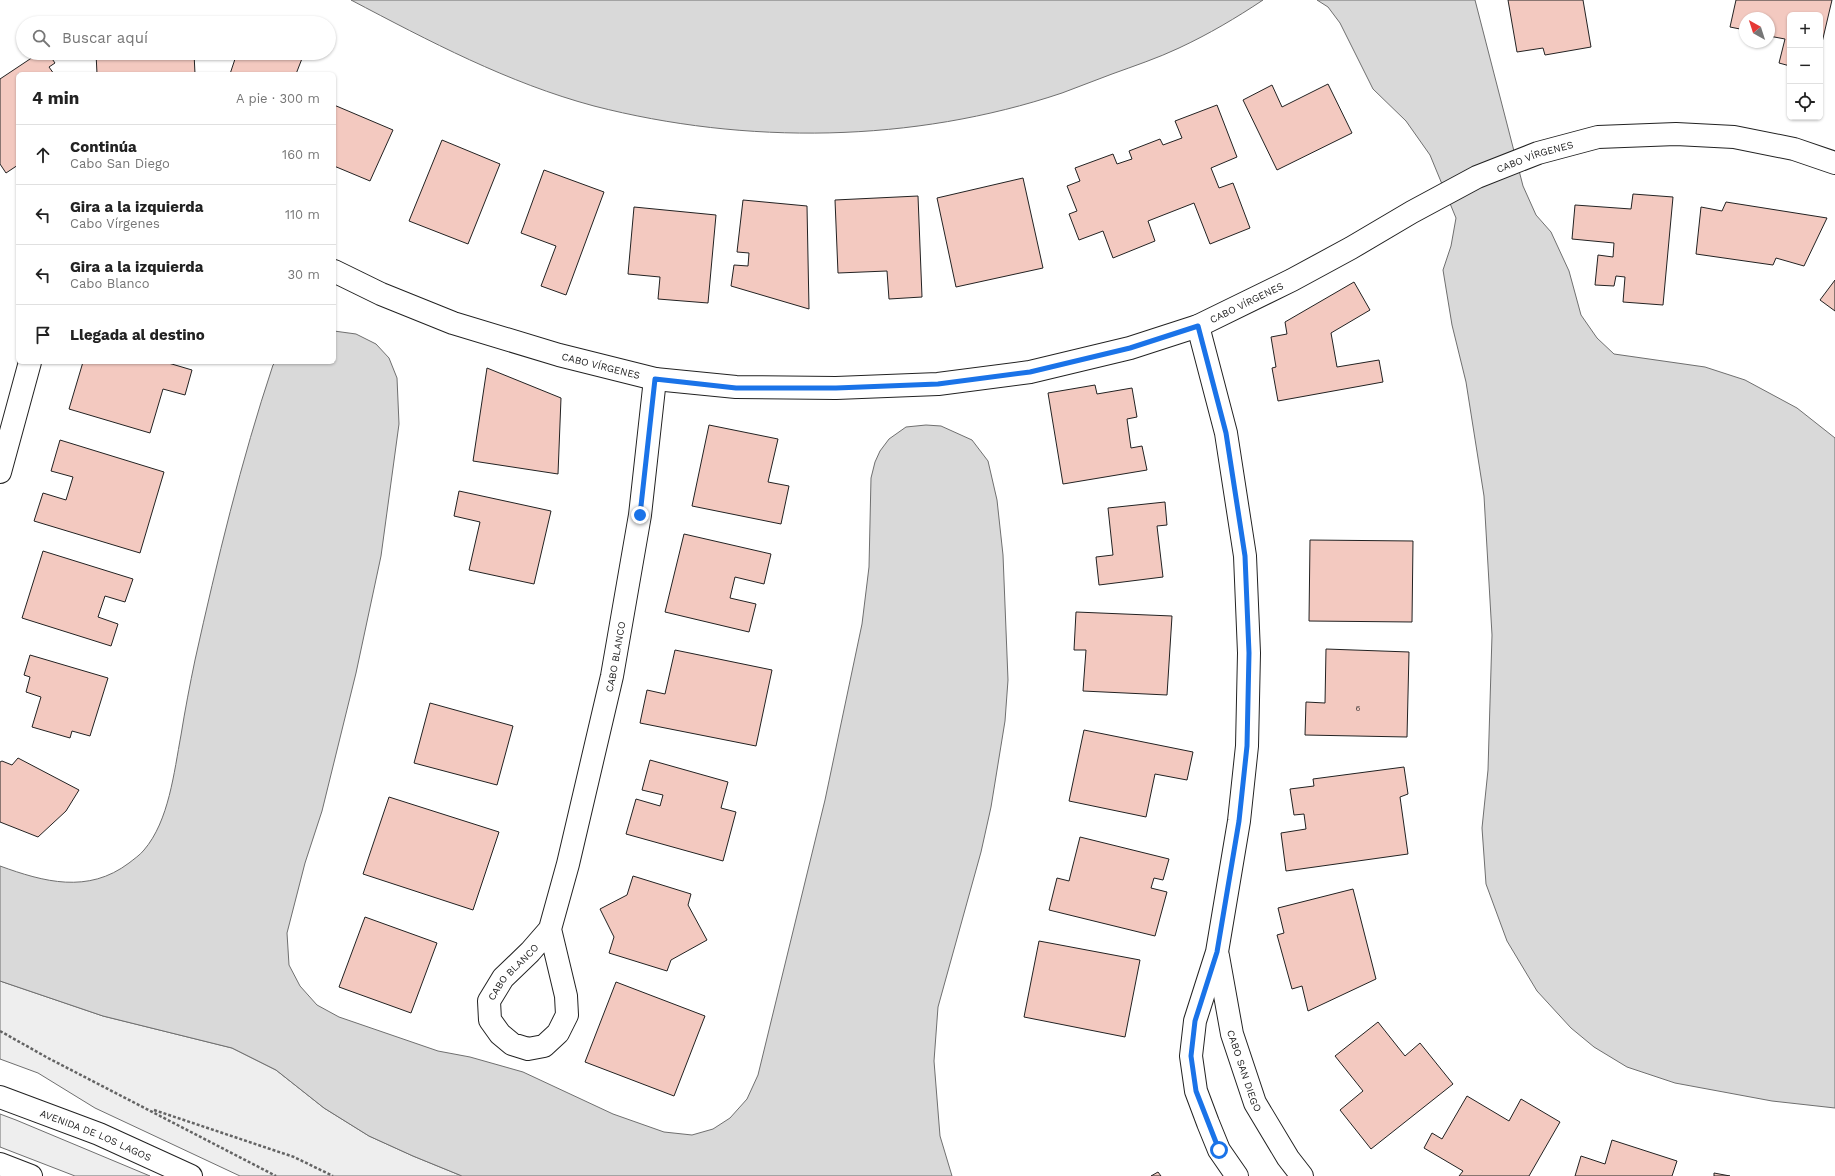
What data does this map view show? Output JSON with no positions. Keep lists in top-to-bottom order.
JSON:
{
  "streets": {
    "street": [
      "CABO VÍRGENES",
      "CABO BLANCO",
      "CABO SAN DIEGO",
      "AVENIDA DE LOS LAGOS"
    ]
  },
  "crossings": [
    ["CABO VÍRGENES", "CABO BLANCO"],
    ["CABO VÍRGENES", "CABO SAN DIEGO"]
  ],
  "house_numbers": ["6"],
  "north": "top left",
  "page": {
    "map_buttons": ["+", "−"],
    "search": "Buscar aquí",
    "heading": ["4 min", "A pie · 300 m"],
    "list": [
      ["Continúa", "Cabo San Diego", "160 m"],
      ["Gira a la izquierda", "Cabo Vírgenes", "110 m"],
      ["Gira a la izquierda", "Cabo Blanco", "30 m"],
      "Llegada al destino"
    ]
  }
}
